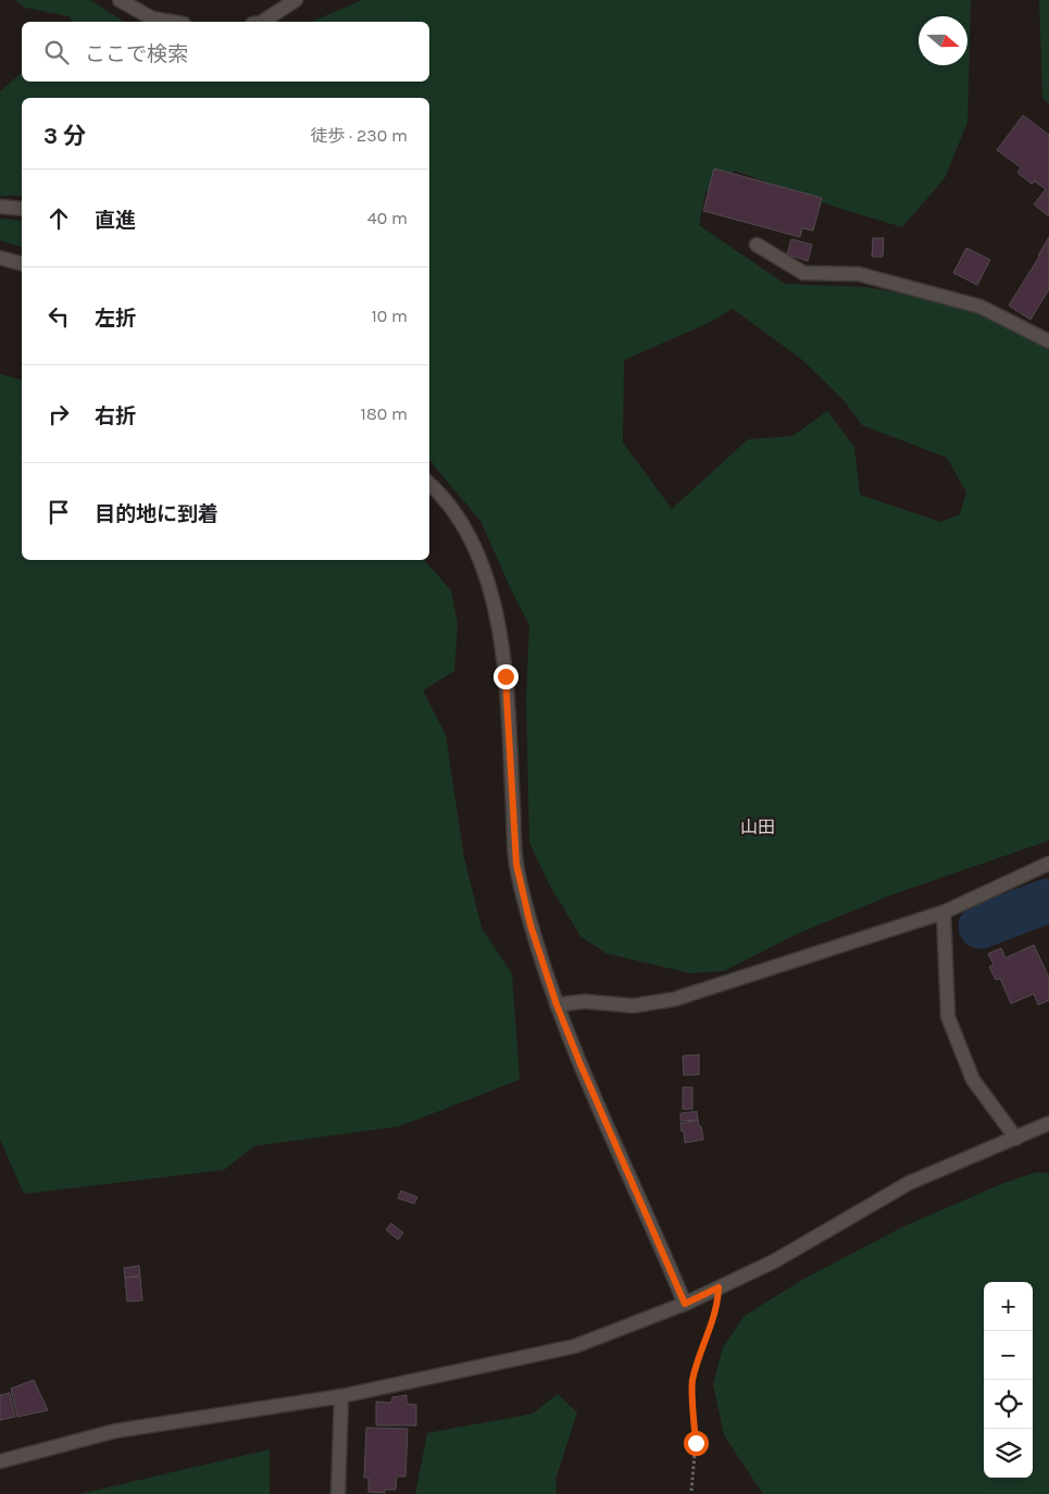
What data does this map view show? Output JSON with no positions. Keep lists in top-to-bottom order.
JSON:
{
  "districts": ["山田"],
  "north": "right",
  "page": {
    "search": "ここで検索",
    "heading": ["3 分", "徒歩 · 230 m"],
    "list": [
      ["直進", "40 m"],
      ["左折", "10 m"],
      ["右折", "180 m"],
      "目的地に到着"
    ],
    "map_buttons": ["+", "−"]
  }
}
